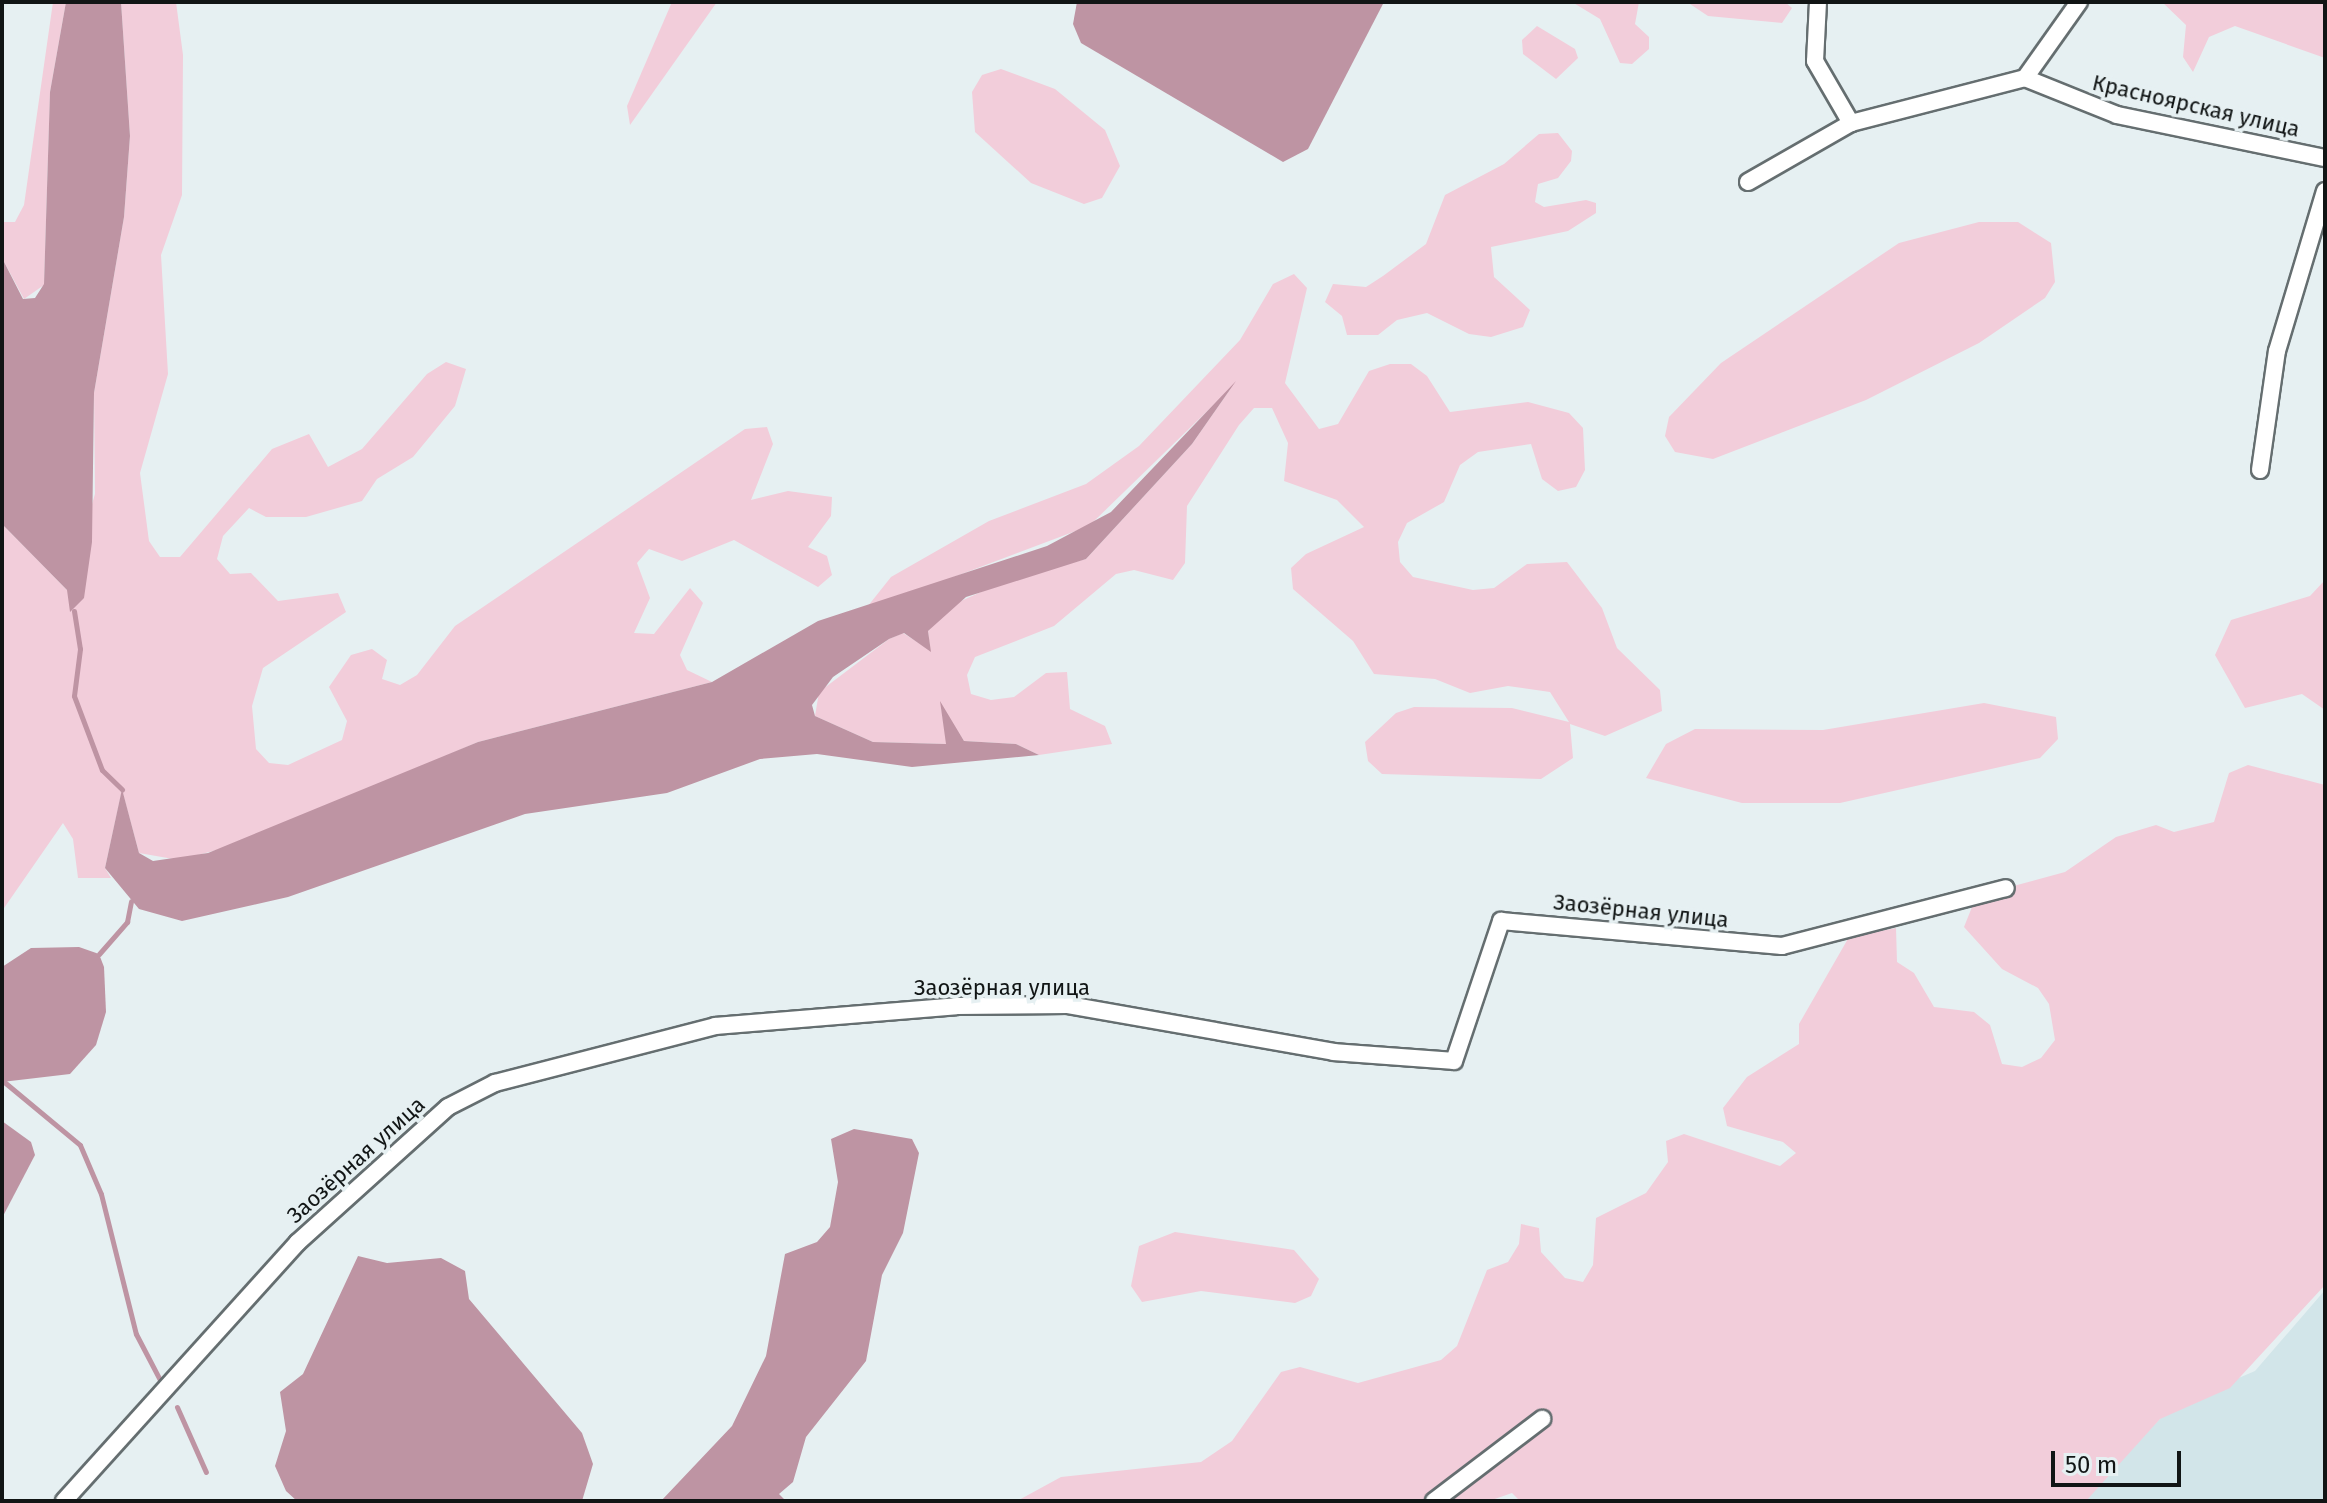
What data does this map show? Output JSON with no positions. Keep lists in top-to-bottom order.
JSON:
{
  "streets": {
    "street": ["Красноярская улица", "Заозёрная улица"]
  },
  "scale_bar": "50 m"
}
